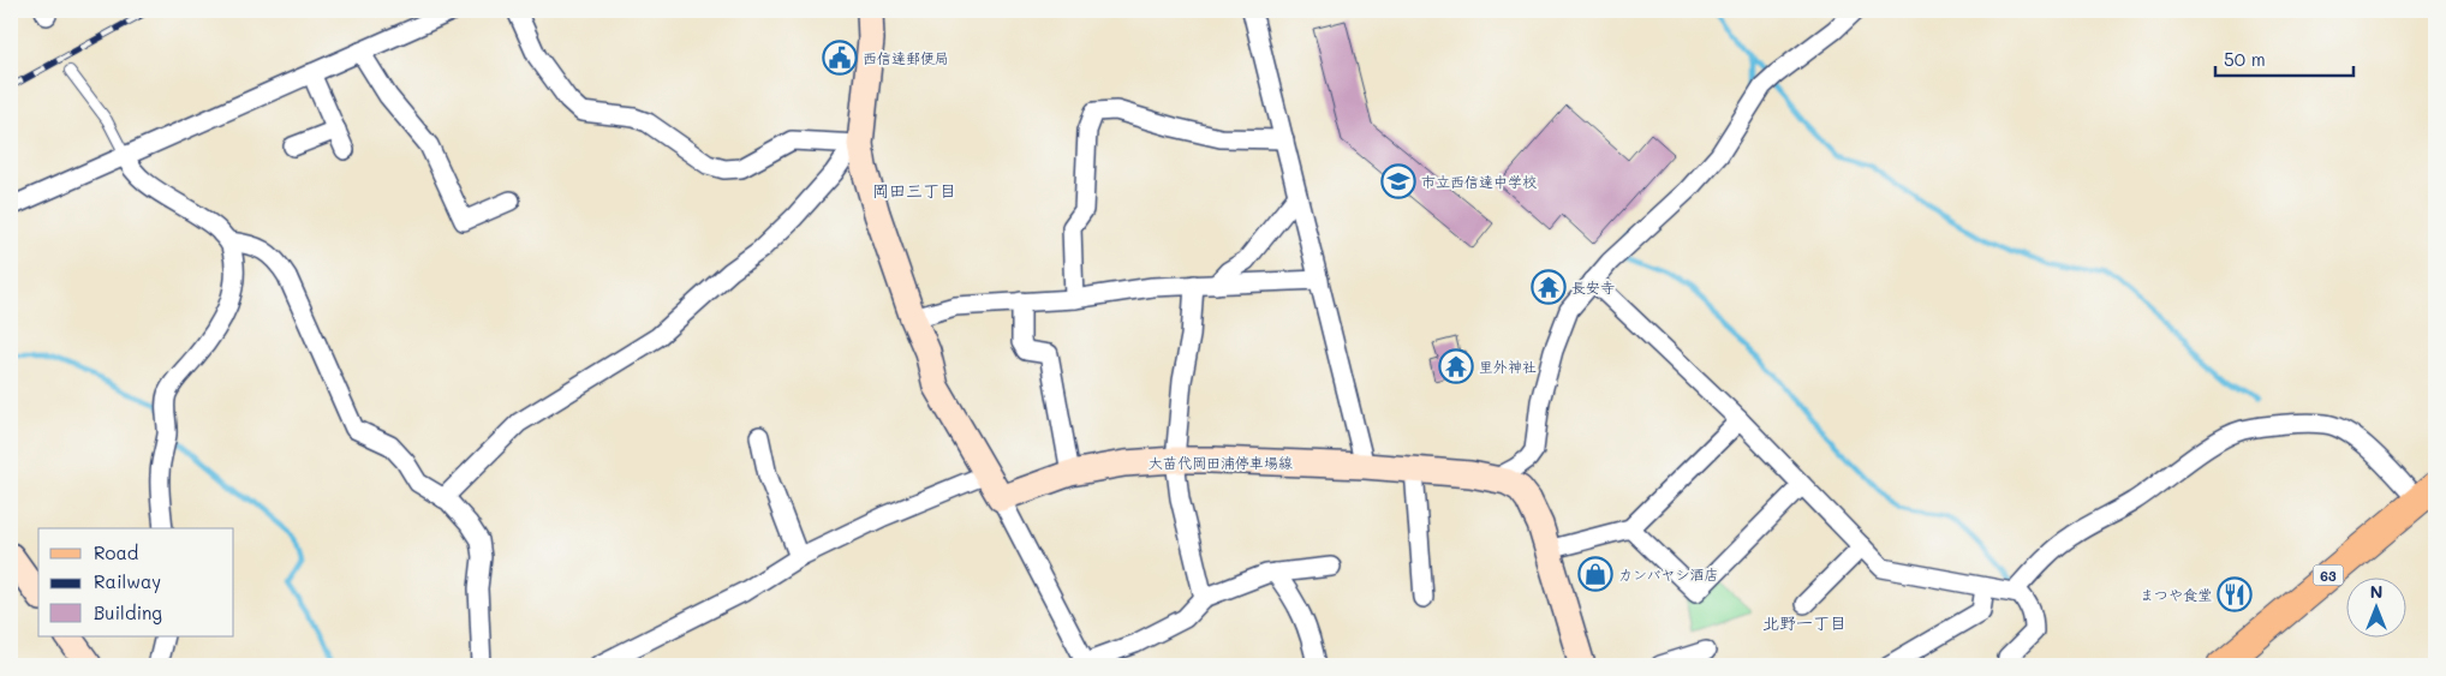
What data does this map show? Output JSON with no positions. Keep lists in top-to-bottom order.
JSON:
{
  "streets": {
    "main road": ["大苗代岡田浦停車場線", "63"]
  },
  "districts": ["岡田三丁目", "北野一丁目"],
  "places": {
    "public building": ["西信達郵便局"],
    "school or university": ["市立西信達中学校"],
    "temple": ["長安寺", "里外神社"],
    "shop": ["カンバヤシ酒店"],
    "restaurant": ["まつや食堂"]
  },
  "legend": ["Road", "Railway", "Building"],
  "scale_bar": "50 m",
  "north": "top"
}
